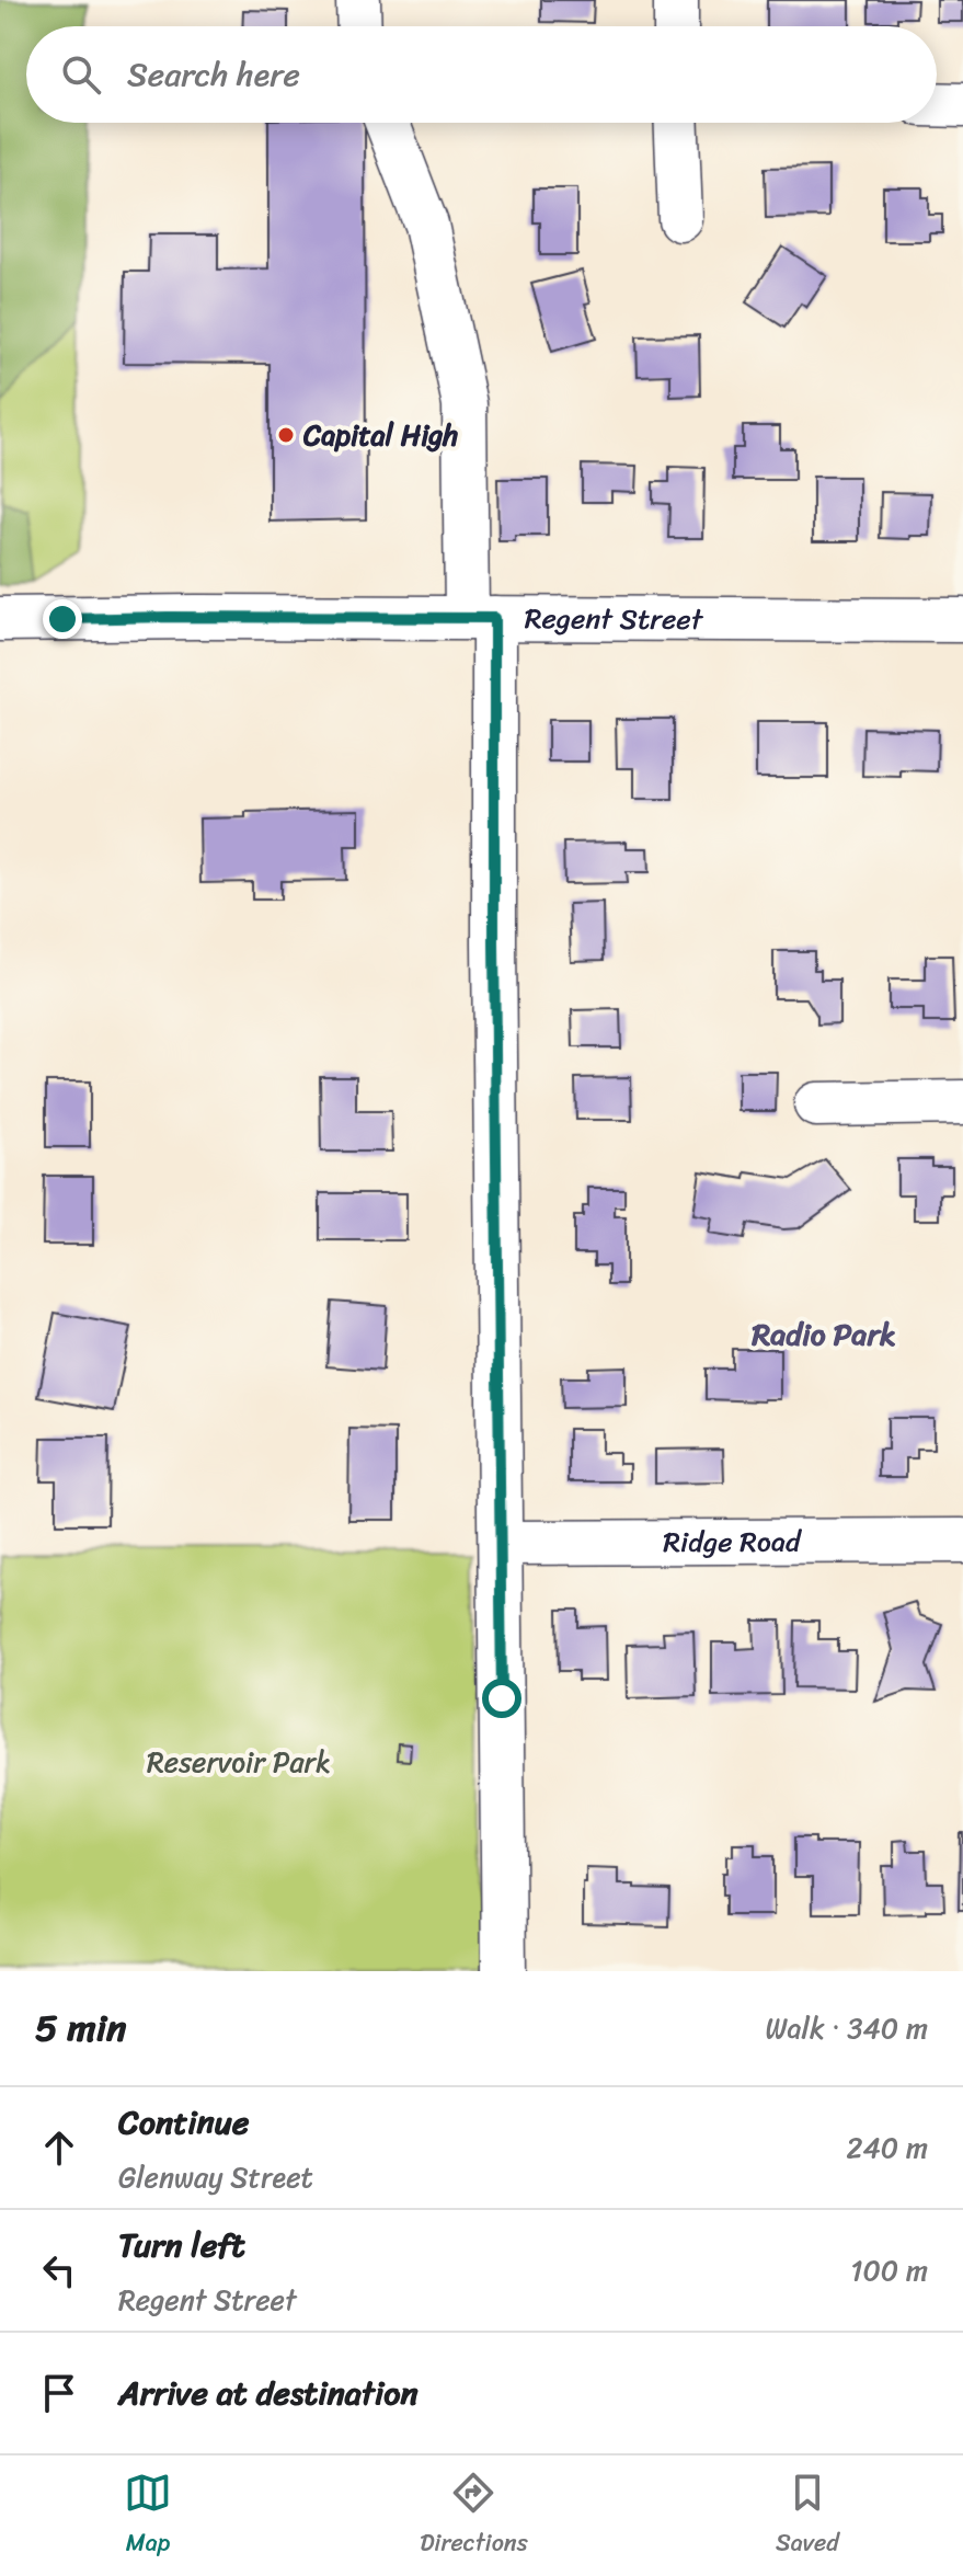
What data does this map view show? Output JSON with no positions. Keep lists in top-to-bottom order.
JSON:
{
  "streets": {
    "street": ["Regent Street", "Ridge Road"]
  },
  "districts": ["Radio Park"],
  "parks": ["Reservoir Park"],
  "places": ["Capital High"],
  "page": {
    "search": "Search here",
    "heading": ["5 min", "Walk · 340 m"],
    "list": [
      ["Continue", "Glenway Street", "240 m"],
      ["Turn left", "Regent Street", "100 m"],
      "Arrive at destination"
    ],
    "nav": ["Map", "Directions", "Saved"]
  }
}
